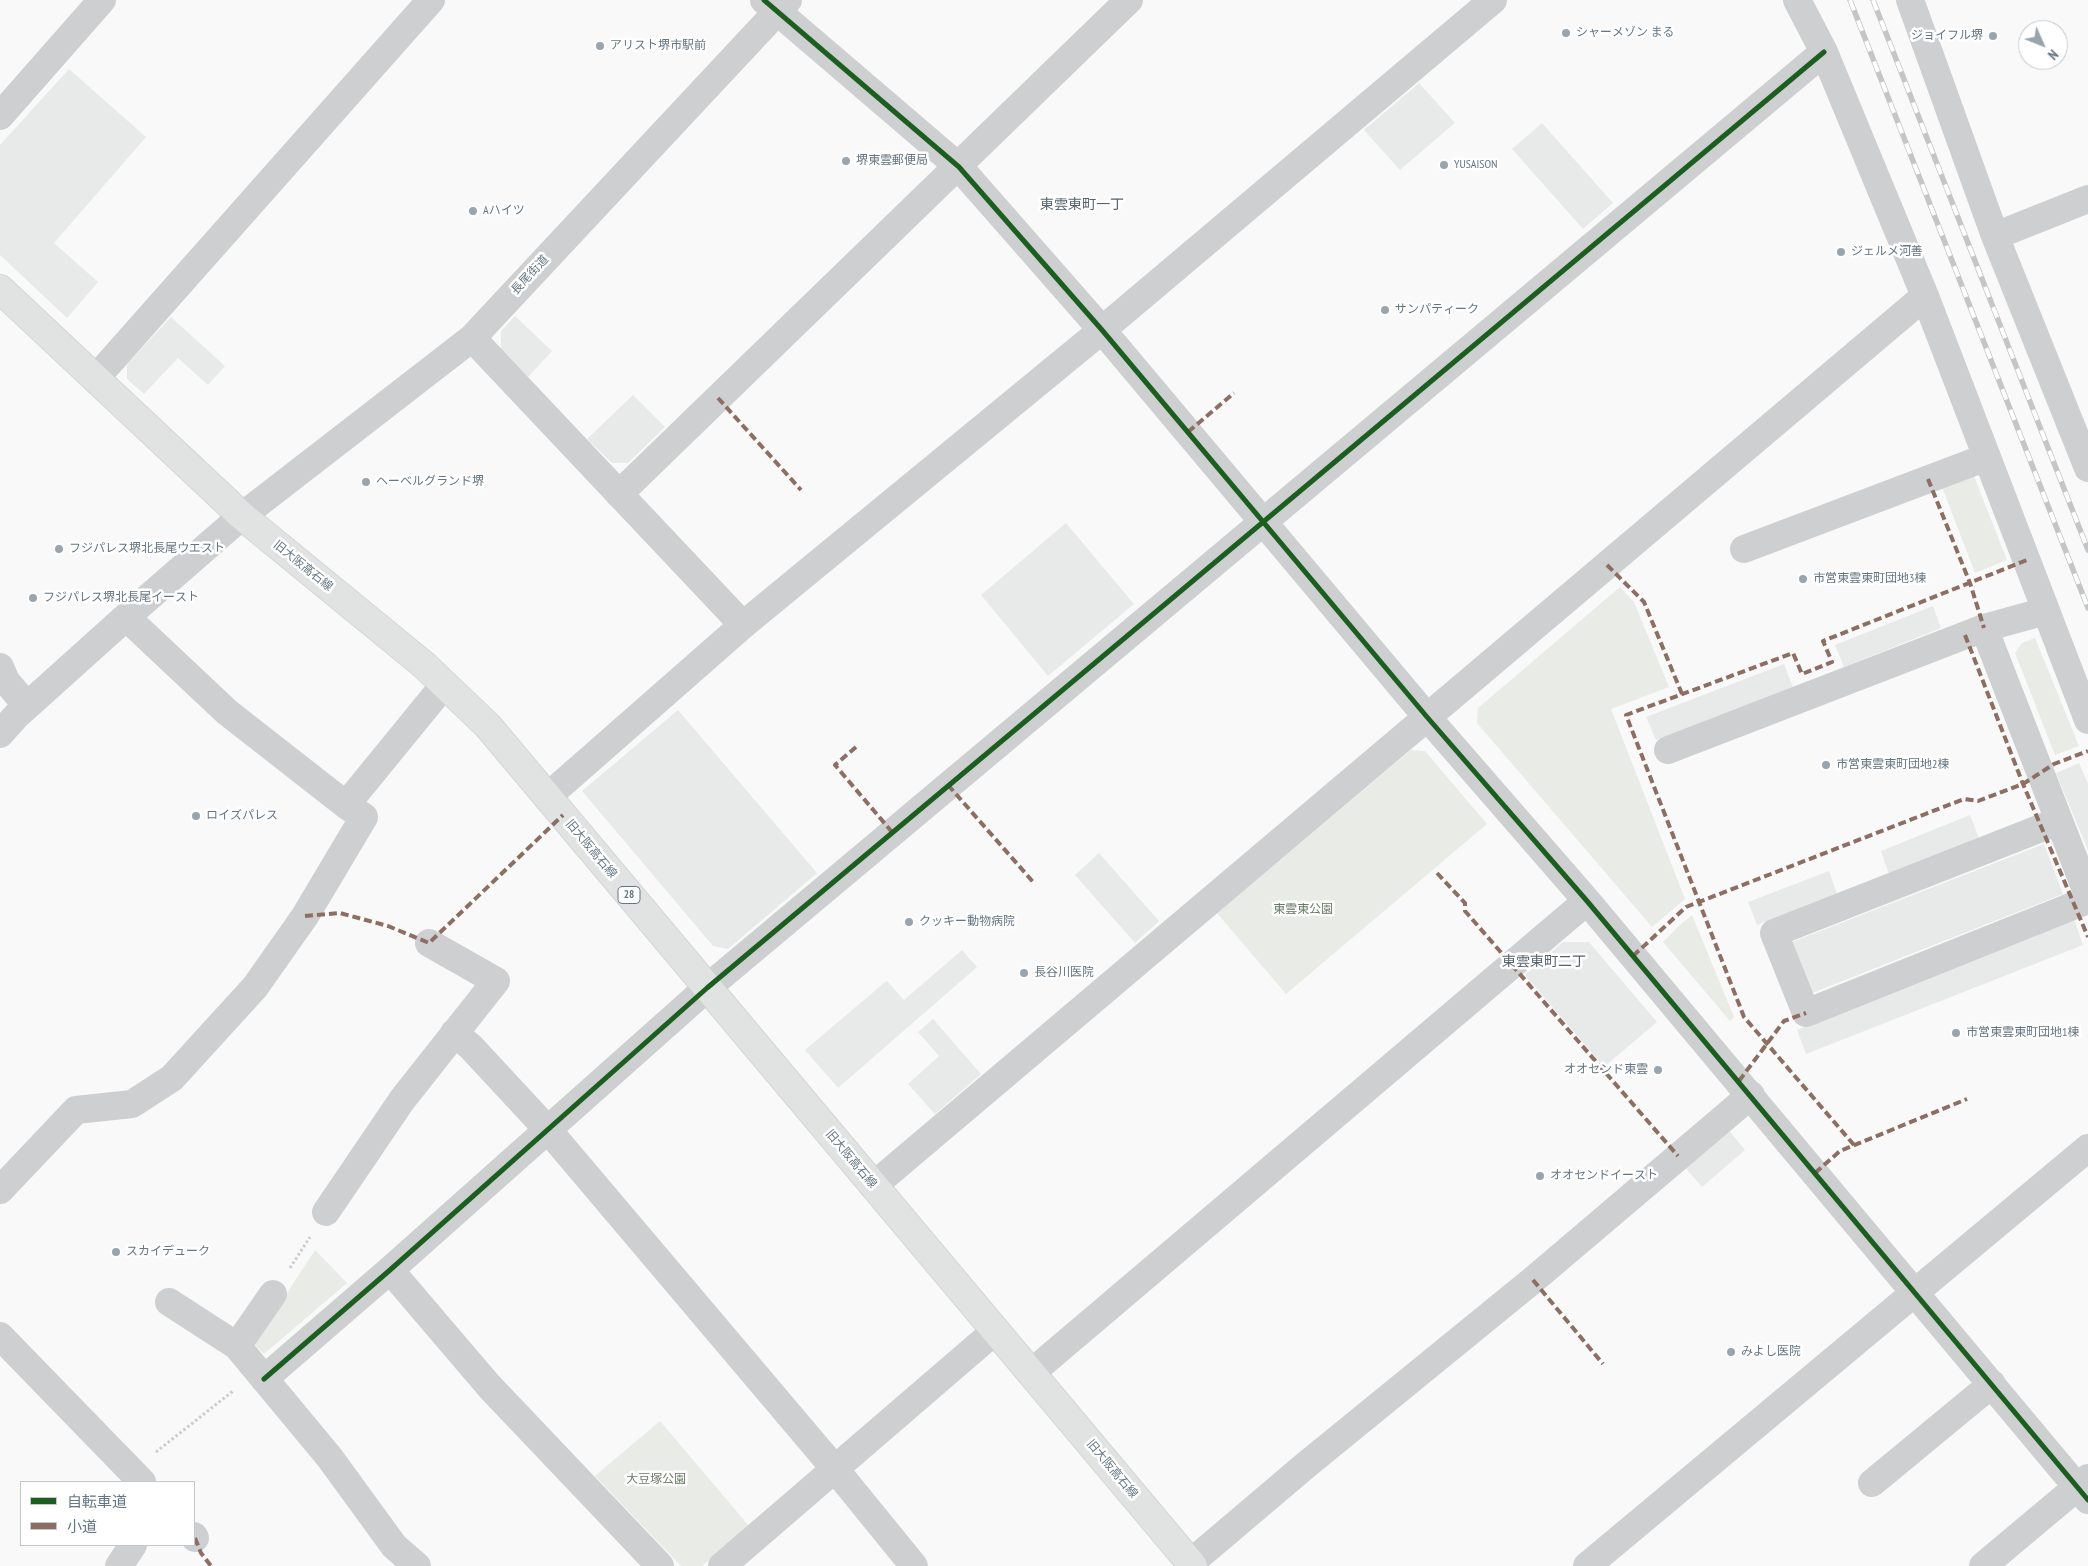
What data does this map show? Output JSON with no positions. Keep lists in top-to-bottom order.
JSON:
{
  "streets": {
    "main road": ["旧大阪高石線", "28"],
    "street": ["長尾街道"]
  },
  "crossings": [
    ["長尾街道", "旧大阪高石線"]
  ],
  "districts": ["東雲東町一丁", "東雲東町二丁"],
  "parks": ["東雲東公園", "大豆塚公園"],
  "places": [
    "シャーメゾン まる",
    "ジョイフル堺",
    "アリスト堺市駅前",
    "堺東雲郵便局",
    "YUSAISON",
    "Aハイツ",
    "ジェルメ河善",
    "サンパティーク",
    "ヘーベルグランド堺",
    "フジパレス堺北長尾ウエスト",
    "市営東雲東町団地3棟",
    "フジパレス堺北長尾イースト",
    "市営東雲東町団地2棟",
    "ロイズパレス",
    "クッキー動物病院",
    "長谷川医院",
    "市営東雲東町団地1棟",
    "オオセンド東雲",
    "オオセンドイースト",
    "スカイデューク",
    "みよし医院"
  ],
  "legend": ["自転車道", "小道"],
  "north": "bottom right"
}
